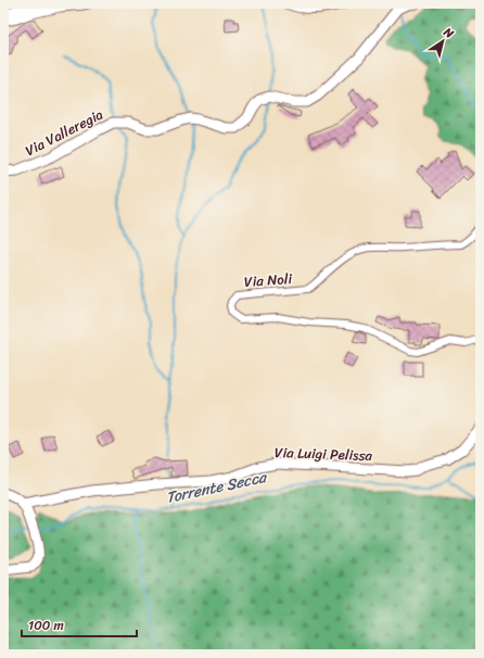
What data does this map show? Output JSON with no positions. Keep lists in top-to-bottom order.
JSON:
{
  "streets": {
    "street": ["Via Valleregia", "Via Noli", "Via Luigi Pelissa"]
  },
  "water": ["Torrente Secca"],
  "scale_bar": "100 m",
  "north": "top right"
}
